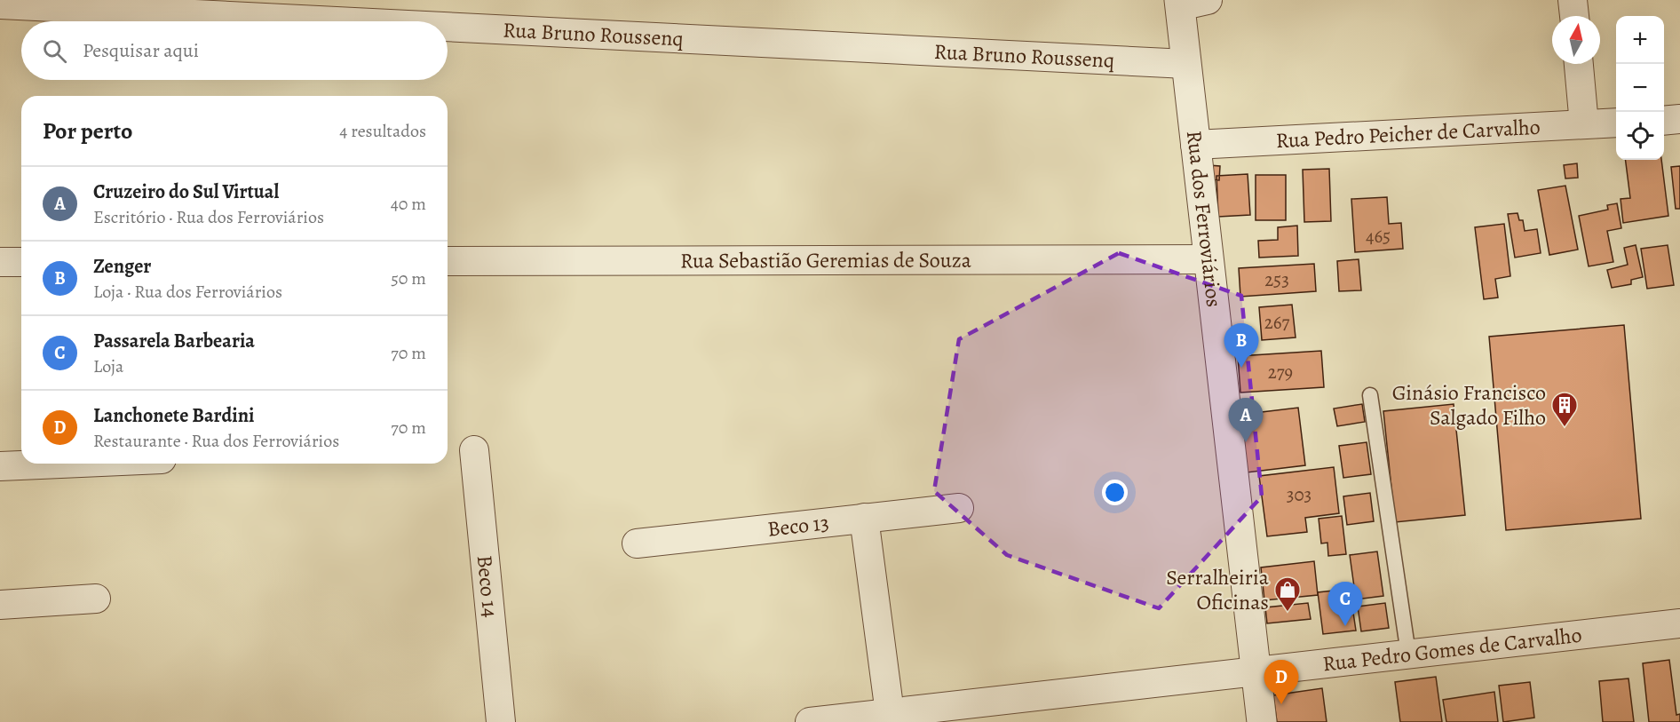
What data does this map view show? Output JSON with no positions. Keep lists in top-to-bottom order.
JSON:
{
  "streets": {
    "street": [
      "Rua Bruno Roussenq",
      "Rua Pedro Peicher de Carvalho",
      "Rua dos Ferroviários",
      "Rua Sebastião Geremias de Souza",
      "Beco 13",
      "Beco 14",
      "Rua Pedro Gomes de Carvalho"
    ]
  },
  "crossings": [
    ["Rua Bruno Roussenq", "Rua dos Ferroviários"],
    ["Rua Pedro Peicher de Carvalho", "Rua dos Ferroviários"],
    ["Rua dos Ferroviários", "Rua Sebastião Geremias de Souza"],
    ["Rua dos Ferroviários", "Rua Pedro Gomes de Carvalho"]
  ],
  "places": {
    "building": ["Ginásio Francisco Salgado Filho"],
    "shop": ["Serralheiria Oficinas"]
  },
  "house_numbers": [
    "465",
    "253",
    "267",
    "279",
    "303"
  ],
  "north": "top",
  "page": {
    "map_buttons": ["+", "−"],
    "search": "Pesquisar aqui",
    "heading": ["Por perto", "4 resultados"],
    "list": [
      {
        "mark": "A",
        "name": "Cruzeiro do Sul Virtual",
        "note": "Escritório · Rua dos Ferroviários",
        "value": "40 m"
      },
      {
        "mark": "B",
        "name": "Zenger",
        "note": "Loja · Rua dos Ferroviários",
        "value": "50 m"
      },
      {
        "mark": "C",
        "name": "Passarela Barbearia",
        "note": "Loja",
        "value": "70 m"
      },
      {
        "mark": "D",
        "name": "Lanchonete Bardini",
        "note": "Restaurante · Rua dos Ferroviários",
        "value": "70 m"
      }
    ],
    "pins": [
      "B",
      "A",
      "C",
      "D"
    ]
  }
}
